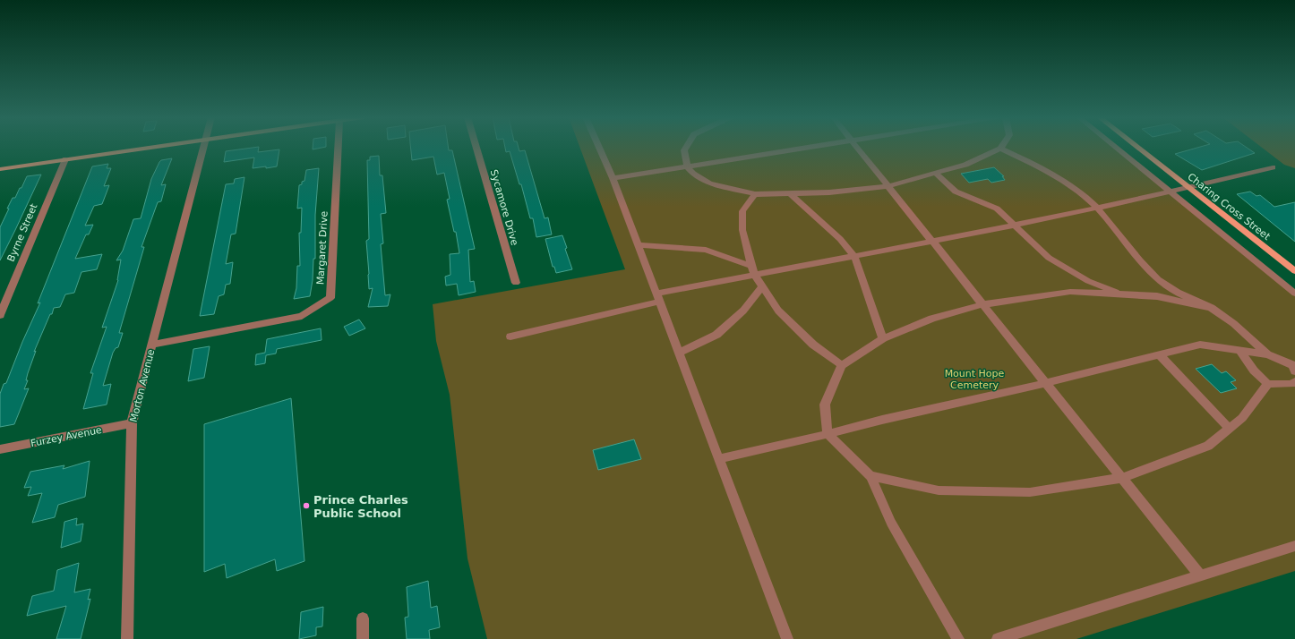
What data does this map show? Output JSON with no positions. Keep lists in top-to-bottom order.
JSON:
{
  "streets": {
    "main road": ["Charing Cross Street"],
    "street": [
      "Sycamore Drive",
      "Byrne Street",
      "Margaret Drive",
      "Morton Avenue",
      "Furzey Avenue"
    ]
  },
  "crossings": [
    ["Margaret Drive", "Morton Avenue"],
    ["Morton Avenue", "Furzey Avenue"]
  ],
  "parks": ["Mount Hope Cemetery"],
  "places": ["Prince Charles Public School"]
}
